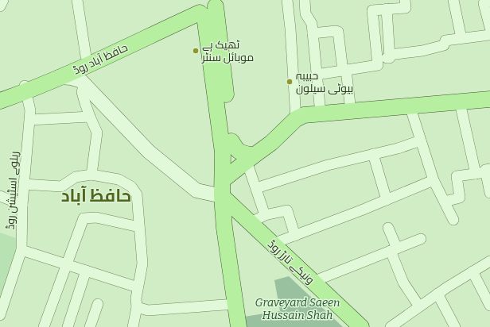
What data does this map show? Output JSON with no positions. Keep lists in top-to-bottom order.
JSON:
{
  "streets": {
    "main road": ["حافظ آباد روڈ", "ونیکے تارڑ روڈ"],
    "street": ["ریلوے اسٹیشن روڈ"]
  },
  "crossings": [
    ["حافظ آباد روڈ", "ریلوے اسٹیشن روڈ"]
  ],
  "districts": ["حافظ آباد"],
  "parks": ["Graveyard Saeen Hussain Shah"],
  "places": ["ٹھیک ہے موبائل سنٹر", "حبیبہ بیوٹی سیلون"]
}
